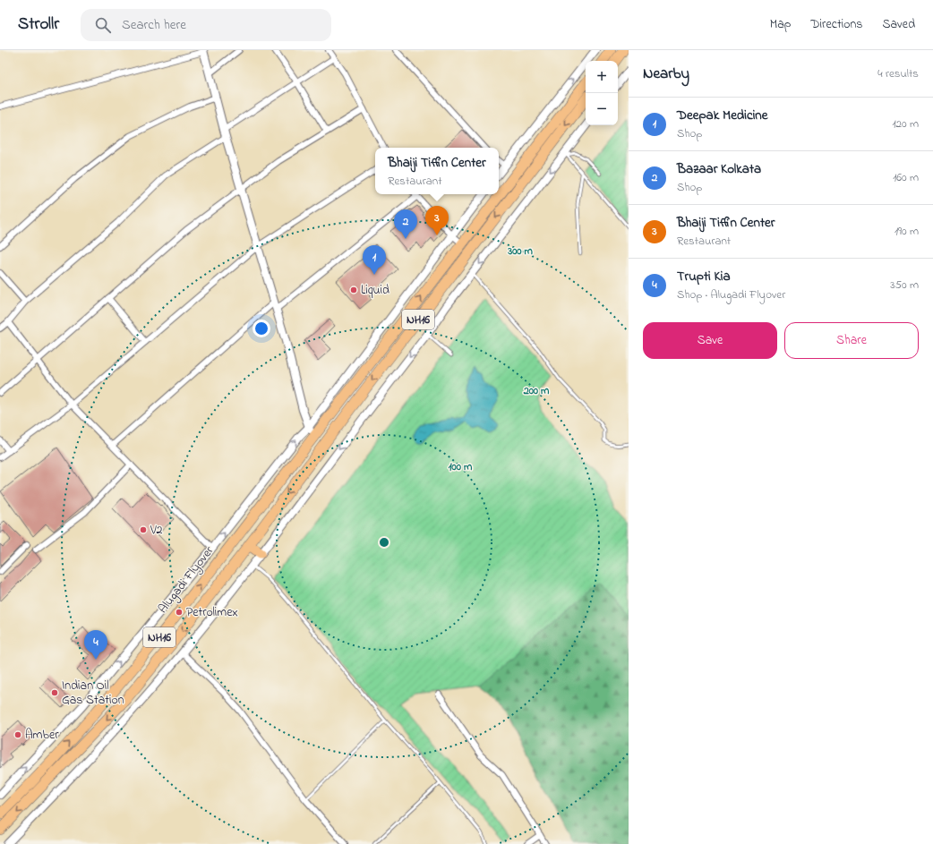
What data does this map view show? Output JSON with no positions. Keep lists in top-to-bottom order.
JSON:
{
  "streets": {
    "highway": ["NH16", "Alugadi Flyover"]
  },
  "crossings": [
    ["NH16", "Alugadi Flyover"]
  ],
  "places": [
    "Liquid",
    "V2",
    "Petrolimex",
    "Indian Oil Gas Station",
    "Amber"
  ],
  "page": {
    "header": "Strollr",
    "search": "Search here",
    "nav": ["Map", "Directions", "Saved"],
    "heading": ["Nearby", "4 results"],
    "map_buttons": ["+", "−"],
    "list": [
      {
        "mark": "1",
        "name": "Deepak Medicine",
        "note": "Shop",
        "value": "120 m"
      },
      {
        "mark": "2",
        "name": "Bazaar Kolkata",
        "note": "Shop",
        "value": "160 m"
      },
      {
        "mark": "3",
        "name": "Bhaiji Tiffin Center",
        "note": "Restaurant",
        "value": "190 m"
      },
      {
        "mark": "4",
        "name": "Trupti Kia",
        "note": "Shop · Alugadi Flyover",
        "value": "350 m"
      }
    ],
    "popup": ["Bhaiji Tiffin Center", "Restaurant"],
    "pins": [
      "3",
      "2",
      "1",
      "4"
    ],
    "buttons": ["Save", "Share"]
  },
  "rings": ["300 m", "200 m", "100 m"]
}
